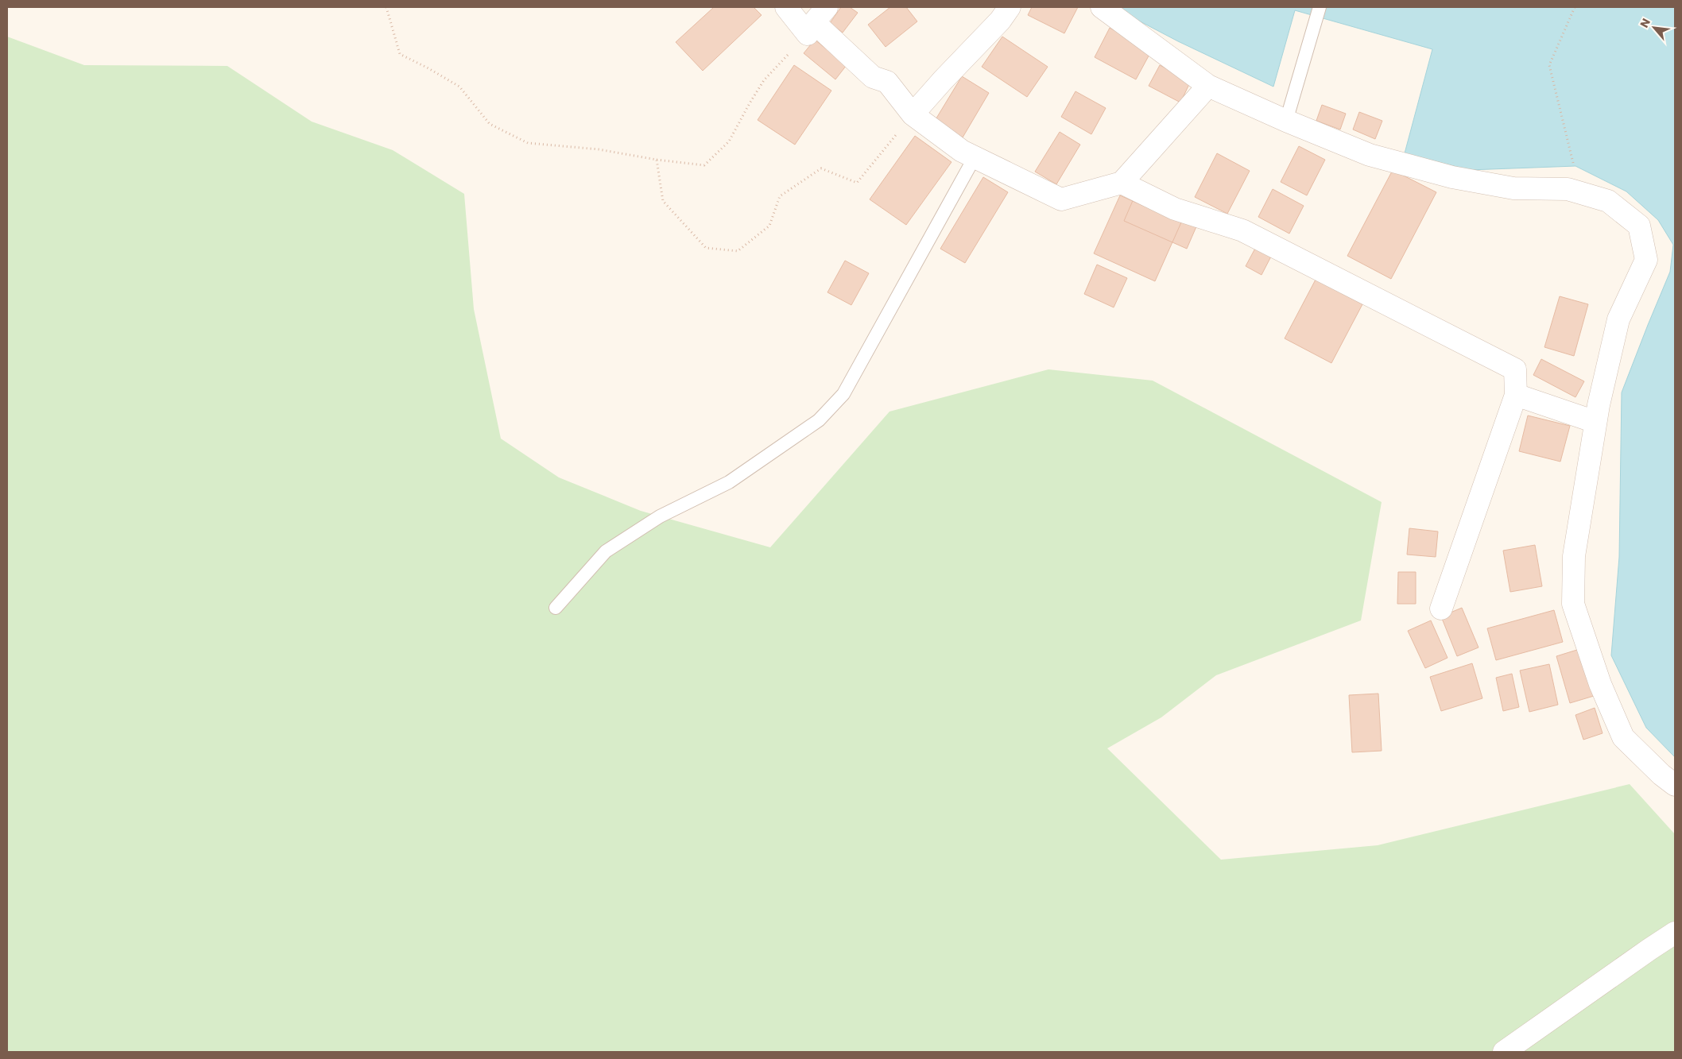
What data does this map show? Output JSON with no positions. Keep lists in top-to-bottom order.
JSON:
{
  "north": "top left"
}
